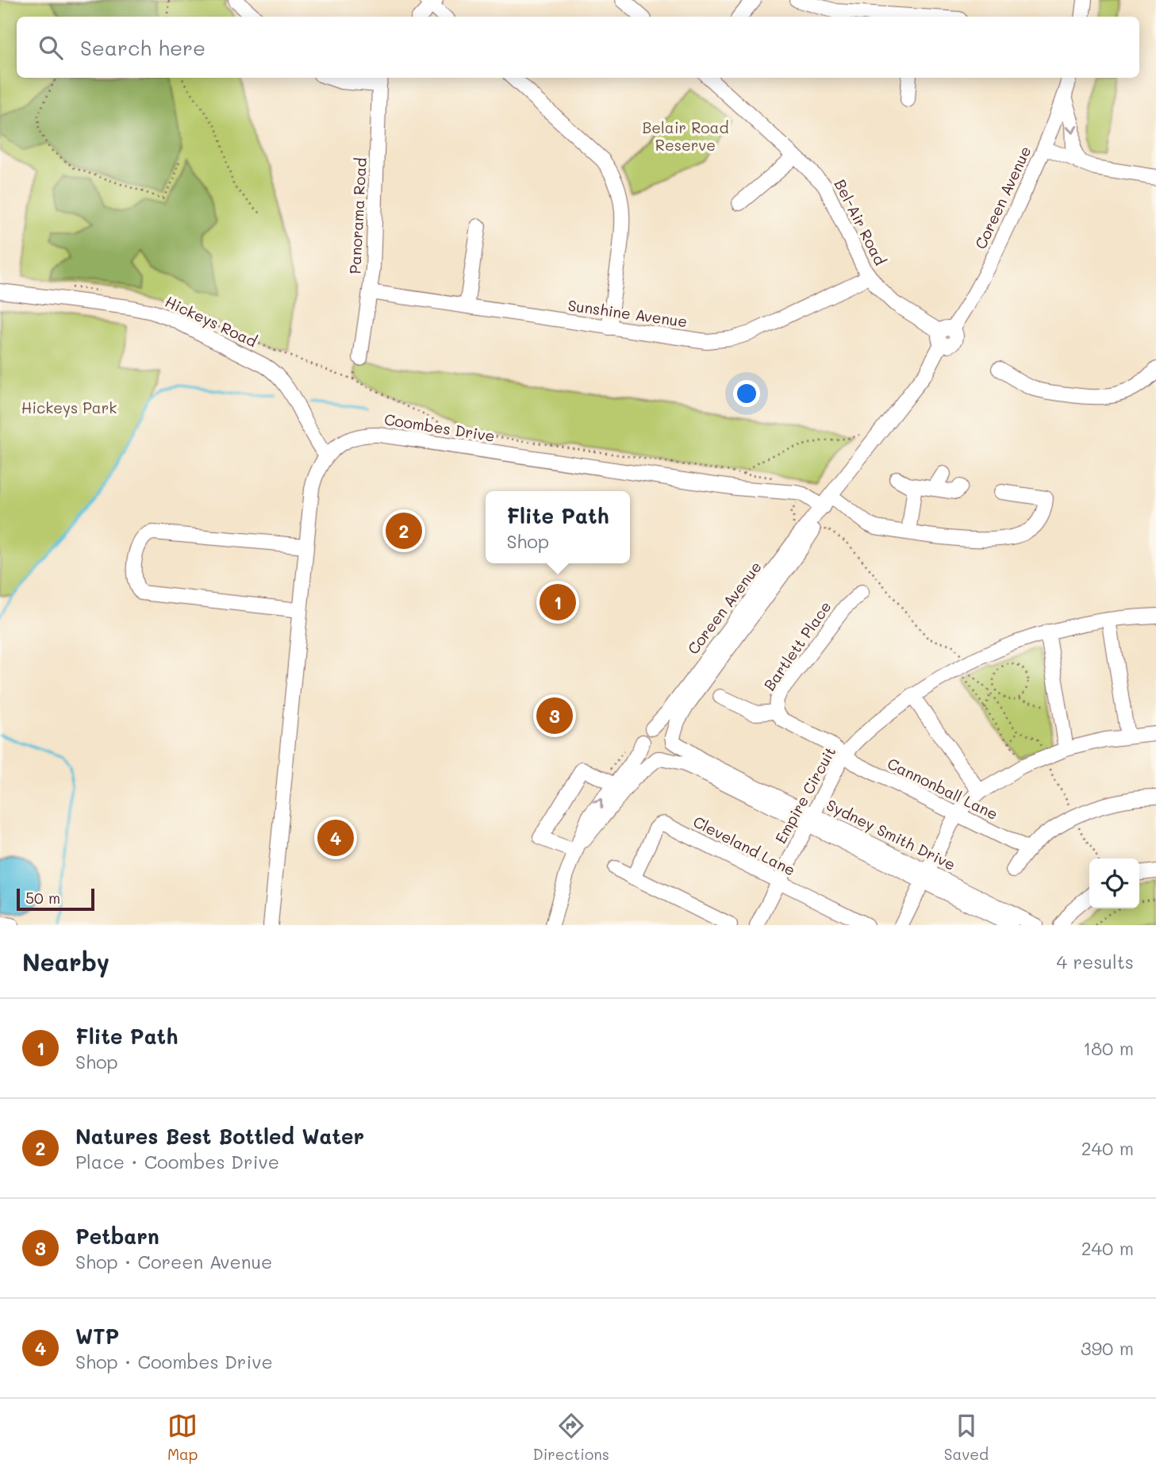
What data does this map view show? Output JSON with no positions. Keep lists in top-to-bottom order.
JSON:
{
  "streets": {
    "street": [
      "Coreen Avenue",
      "Panorama Road",
      "Bel-Air Road",
      "Sunshine Avenue",
      "Hickeys Road",
      "Coombes Drive",
      "Bartlett Place",
      "Cannonball Lane",
      "Empire Circuit",
      "Sydney Smith Drive",
      "Cleveland Lane"
    ]
  },
  "crossings": [
    ["Coreen Avenue", "Bel-Air Road"],
    ["Coreen Avenue", "Coombes Drive"],
    ["Coreen Avenue", "Sydney Smith Drive"],
    ["Panorama Road", "Sunshine Avenue"],
    ["Bel-Air Road", "Sunshine Avenue"],
    ["Hickeys Road", "Coombes Drive"],
    ["Bartlett Place", "Cannonball Lane"],
    ["Bartlett Place", "Empire Circuit"],
    ["Cannonball Lane", "Empire Circuit"],
    ["Empire Circuit", "Sydney Smith Drive"],
    ["Empire Circuit", "Cleveland Lane"]
  ],
  "parks": ["Belair Road Reserve", "Hickeys Park"],
  "scale_bar": "50 m",
  "page": {
    "search": "Search here",
    "popup": ["Flite Path", "Shop"],
    "pins": [
      "2",
      "1",
      "3",
      "4"
    ],
    "scale": "50 m",
    "heading": ["Nearby", "4 results"],
    "list": [
      {
        "mark": "1",
        "name": "Flite Path",
        "note": "Shop",
        "value": "180 m"
      },
      {
        "mark": "2",
        "name": "Natures Best Bottled Water",
        "note": "Place · Coombes Drive",
        "value": "240 m"
      },
      {
        "mark": "3",
        "name": "Petbarn",
        "note": "Shop · Coreen Avenue",
        "value": "240 m"
      },
      {
        "mark": "4",
        "name": "WTP",
        "note": "Shop · Coombes Drive",
        "value": "390 m"
      }
    ],
    "nav": ["Map", "Directions", "Saved"]
  }
}
